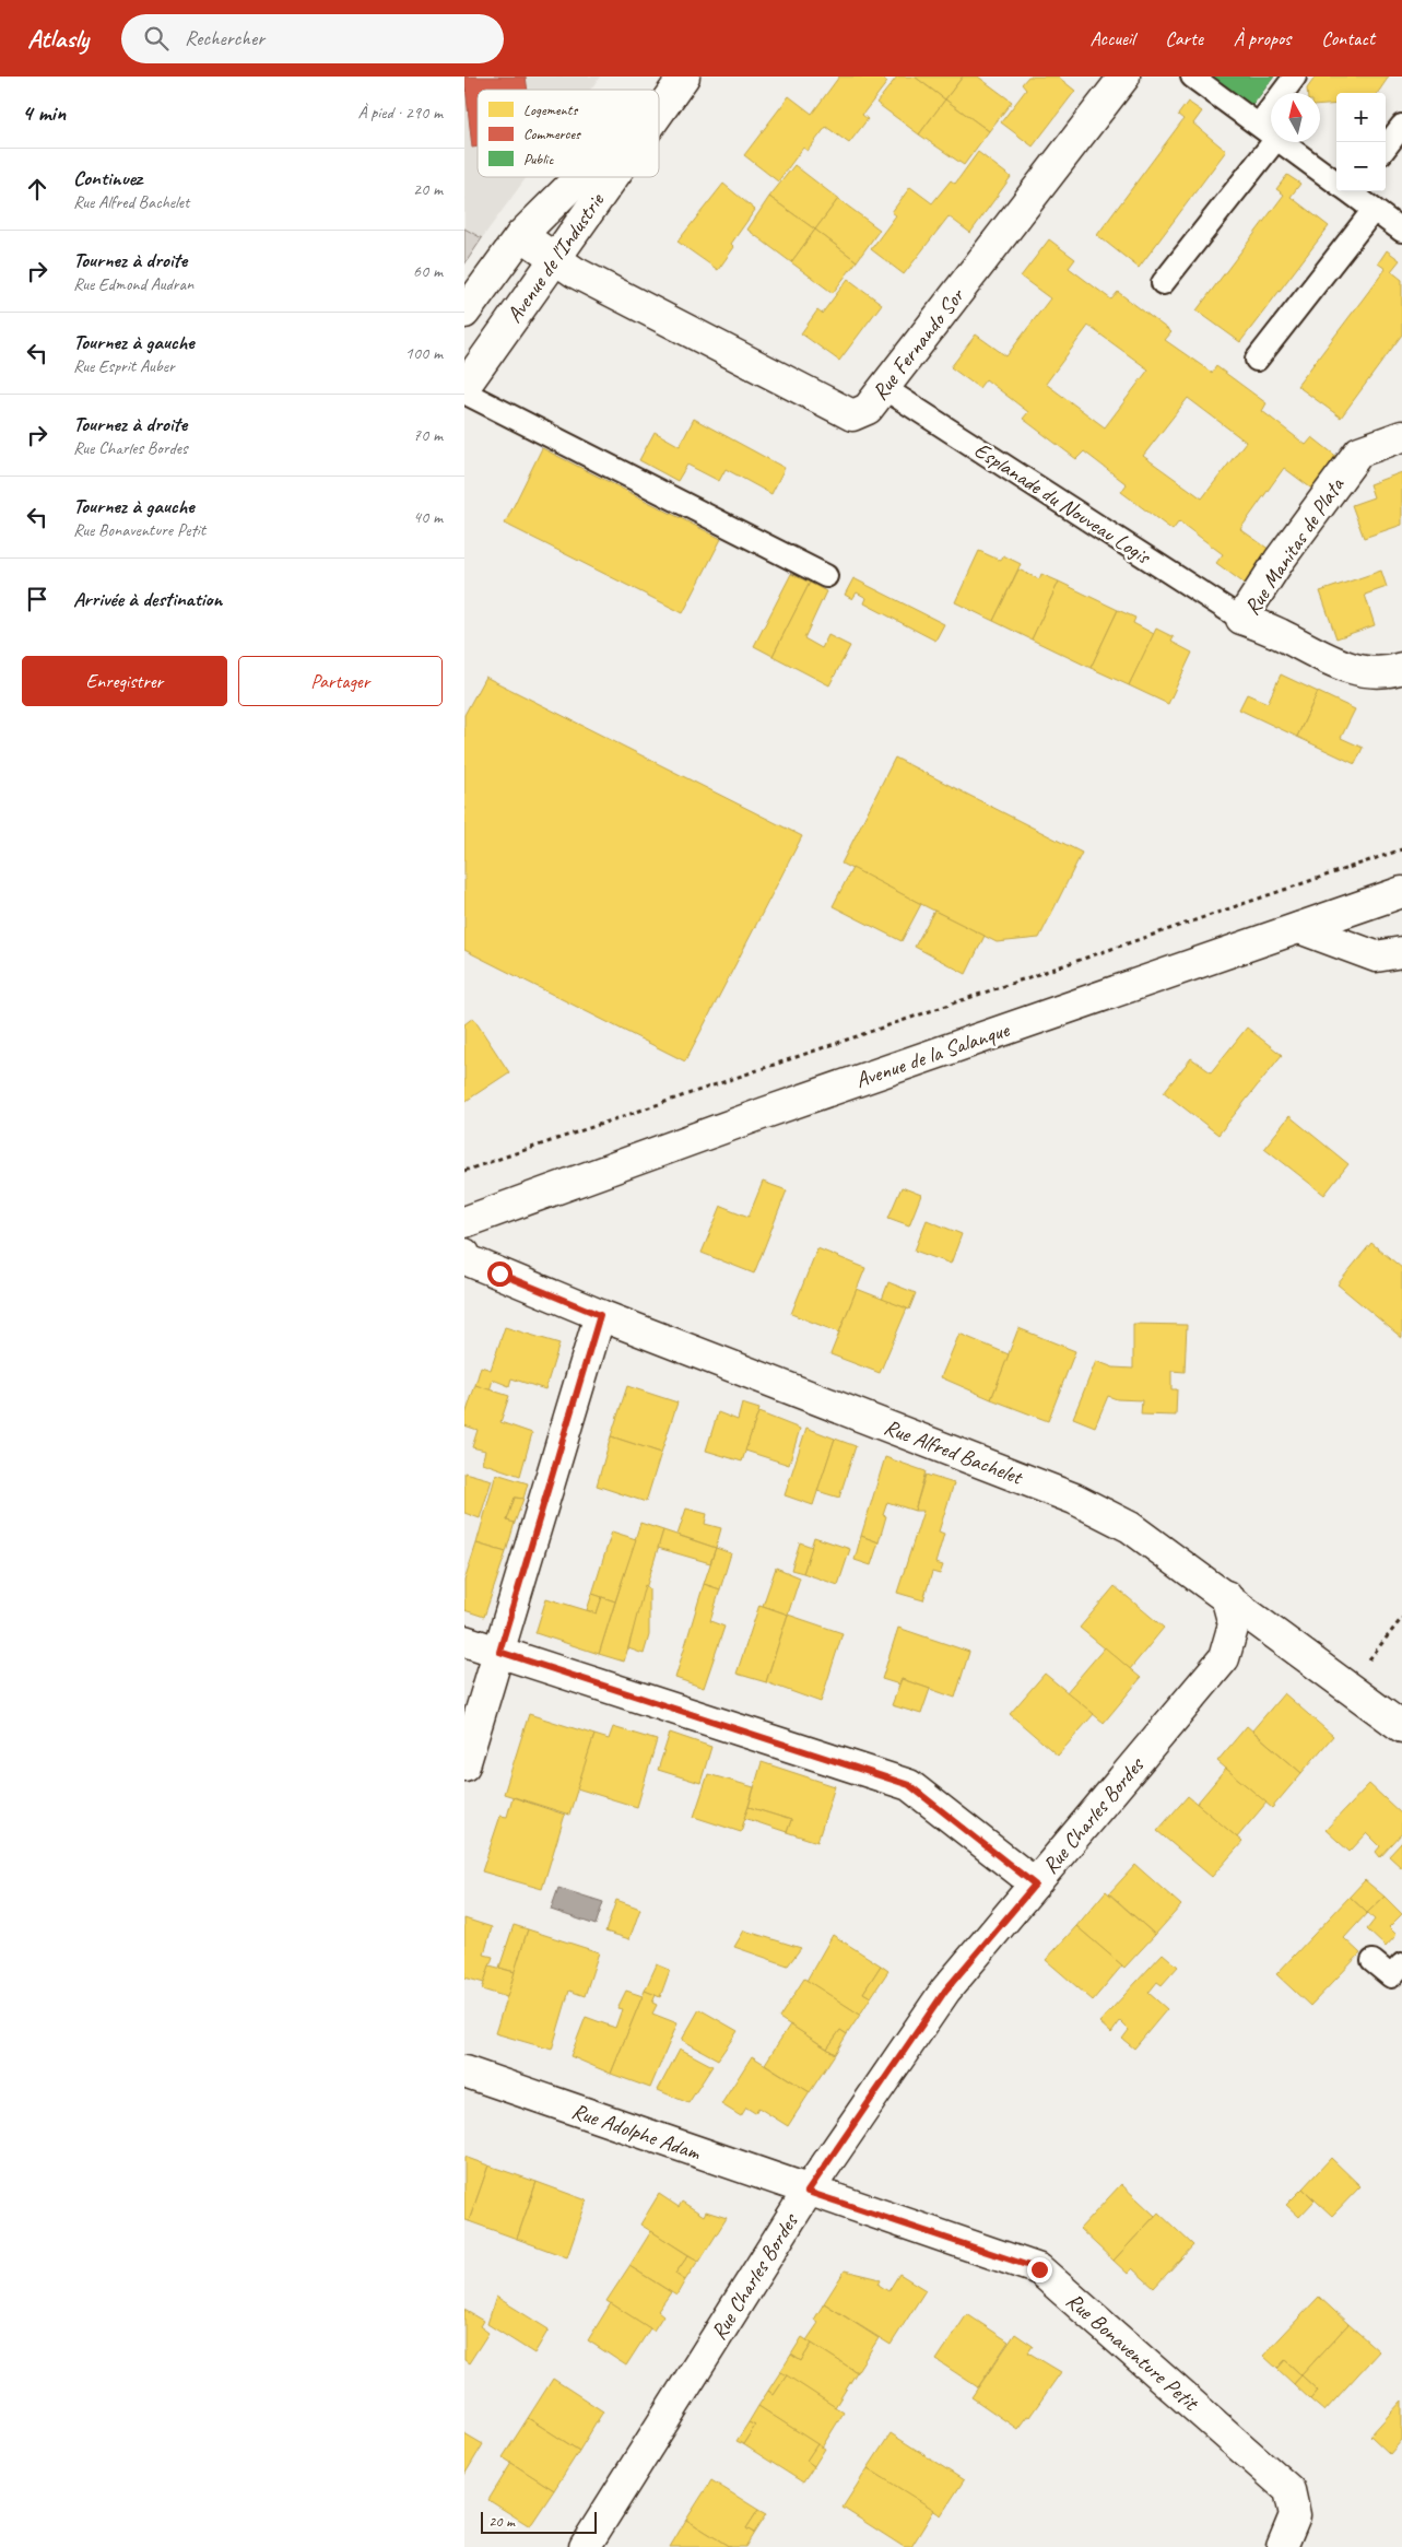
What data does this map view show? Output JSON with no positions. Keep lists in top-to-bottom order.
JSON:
{
  "streets": {
    "street": [
      "Avenue de l'Industrie",
      "Rue Fernando Sor",
      "Rue Manitas de Plata",
      "Avenue de la Salanque",
      "Rue Alfred Bachelet",
      "Rue Charles Bordes",
      "Rue Adolphe Adam",
      "Rue Bonaventure Petit"
    ],
    "lane": ["Esplanade du Nouveau Logis"]
  },
  "crossings": [
    ["Avenue de l'Industrie", "Rue Fernando Sor"],
    ["Rue Fernando Sor", "Esplanade du Nouveau Logis"],
    ["Esplanade du Nouveau Logis", "Rue Manitas de Plata"],
    ["Rue Alfred Bachelet", "Rue Charles Bordes"],
    ["Rue Charles Bordes", "Rue Adolphe Adam"],
    ["Rue Charles Bordes", "Rue Bonaventure Petit"],
    ["Rue Adolphe Adam", "Rue Bonaventure Petit"]
  ],
  "legend": ["Logements", "Commerces", "Public"],
  "scale_bar": "20 m",
  "north": "top",
  "page": {
    "header": "Atlasly",
    "search": "Rechercher",
    "nav": [
      "Accueil",
      "Carte",
      "À propos",
      "Contact"
    ],
    "heading": ["4 min", "À pied · 290 m"],
    "map_buttons": ["+", "−"],
    "list": [
      ["Continuez", "Rue Alfred Bachelet", "20 m"],
      ["Tournez à droite", "Rue Edmond Audran", "60 m"],
      ["Tournez à gauche", "Rue Esprit Auber", "100 m"],
      ["Tournez à droite", "Rue Charles Bordes", "70 m"],
      ["Tournez à gauche", "Rue Bonaventure Petit", "40 m"],
      "Arrivée à destination"
    ],
    "buttons": ["Enregistrer", "Partager"],
    "scale": "20 m"
  }
}
